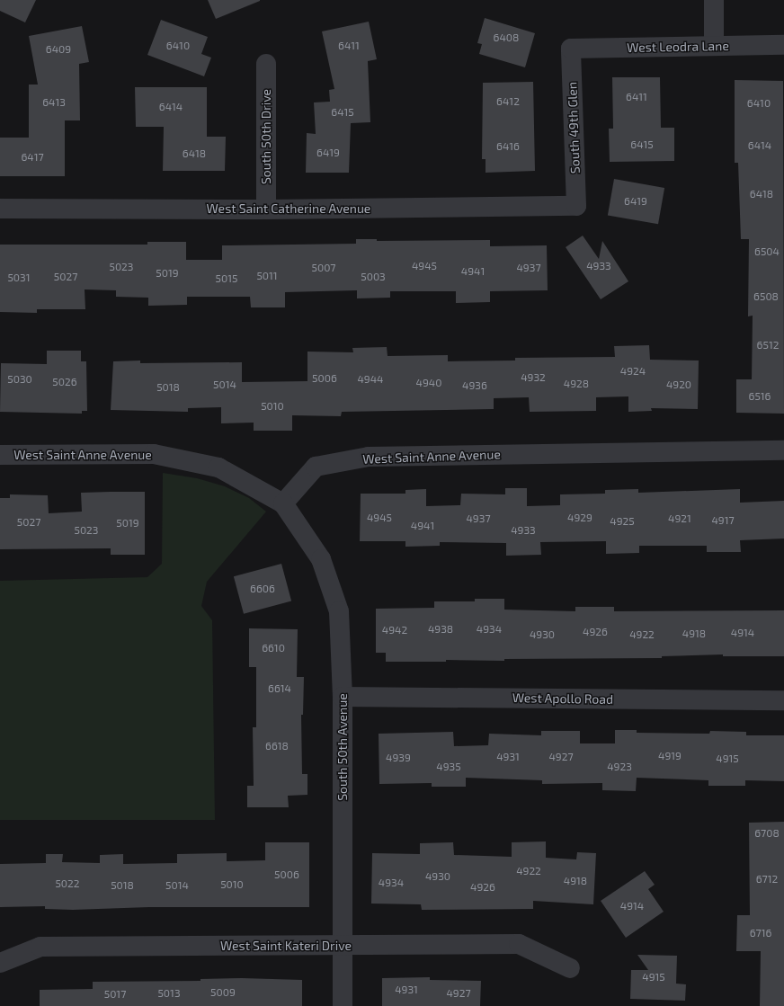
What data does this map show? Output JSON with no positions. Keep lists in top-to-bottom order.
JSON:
{
  "streets": {
    "street": [
      "West Leodra Lane",
      "South 49th Glen",
      "South 50th Drive",
      "West Saint Catherine Avenue",
      "West Saint Anne Avenue",
      "West Apollo Road",
      "South 50th Avenue",
      "West Saint Kateri Drive"
    ]
  },
  "crossings": [
    ["West Leodra Lane", "South 49th Glen"],
    ["South 49th Glen", "West Saint Catherine Avenue"],
    ["South 50th Drive", "West Saint Catherine Avenue"],
    ["West Saint Anne Avenue", "South 50th Avenue"],
    ["West Apollo Road", "South 50th Avenue"],
    ["South 50th Avenue", "West Saint Kateri Drive"]
  ],
  "house_numbers": [
    "6408",
    "6410",
    "6411",
    "6409",
    "6411",
    "6412",
    "6413",
    "6410",
    "6414",
    "6415",
    "6415",
    "6414",
    "6416",
    "6419",
    "6418",
    "6417",
    "6418",
    "6419",
    "6504",
    "4945",
    "4933",
    "5023",
    "5007",
    "4937",
    "4941",
    "5019",
    "5011",
    "5027",
    "5003",
    "5031",
    "5015",
    "6508",
    "6512",
    "4924",
    "4932",
    "5006",
    "5030",
    "4944",
    "5026",
    "4940",
    "4928",
    "5014",
    "4920",
    "4936",
    "5018",
    "6516",
    "5010",
    "4945",
    "4929",
    "4937",
    "4921",
    "4917",
    "4925",
    "5027",
    "5019",
    "4941",
    "5023",
    "4933",
    "6606",
    "4938",
    "4934",
    "4942",
    "4926",
    "4914",
    "4918",
    "4930",
    "4922",
    "6610",
    "6614",
    "6618",
    "4919",
    "4931",
    "4927",
    "4939",
    "4915",
    "4935",
    "4923",
    "6708",
    "4922",
    "5006",
    "4930",
    "6712",
    "4918",
    "4934",
    "5022",
    "5010",
    "5018",
    "5014",
    "4926",
    "4914",
    "6716",
    "4915",
    "4931",
    "5009",
    "5013",
    "4927",
    "5017"
  ]
}
